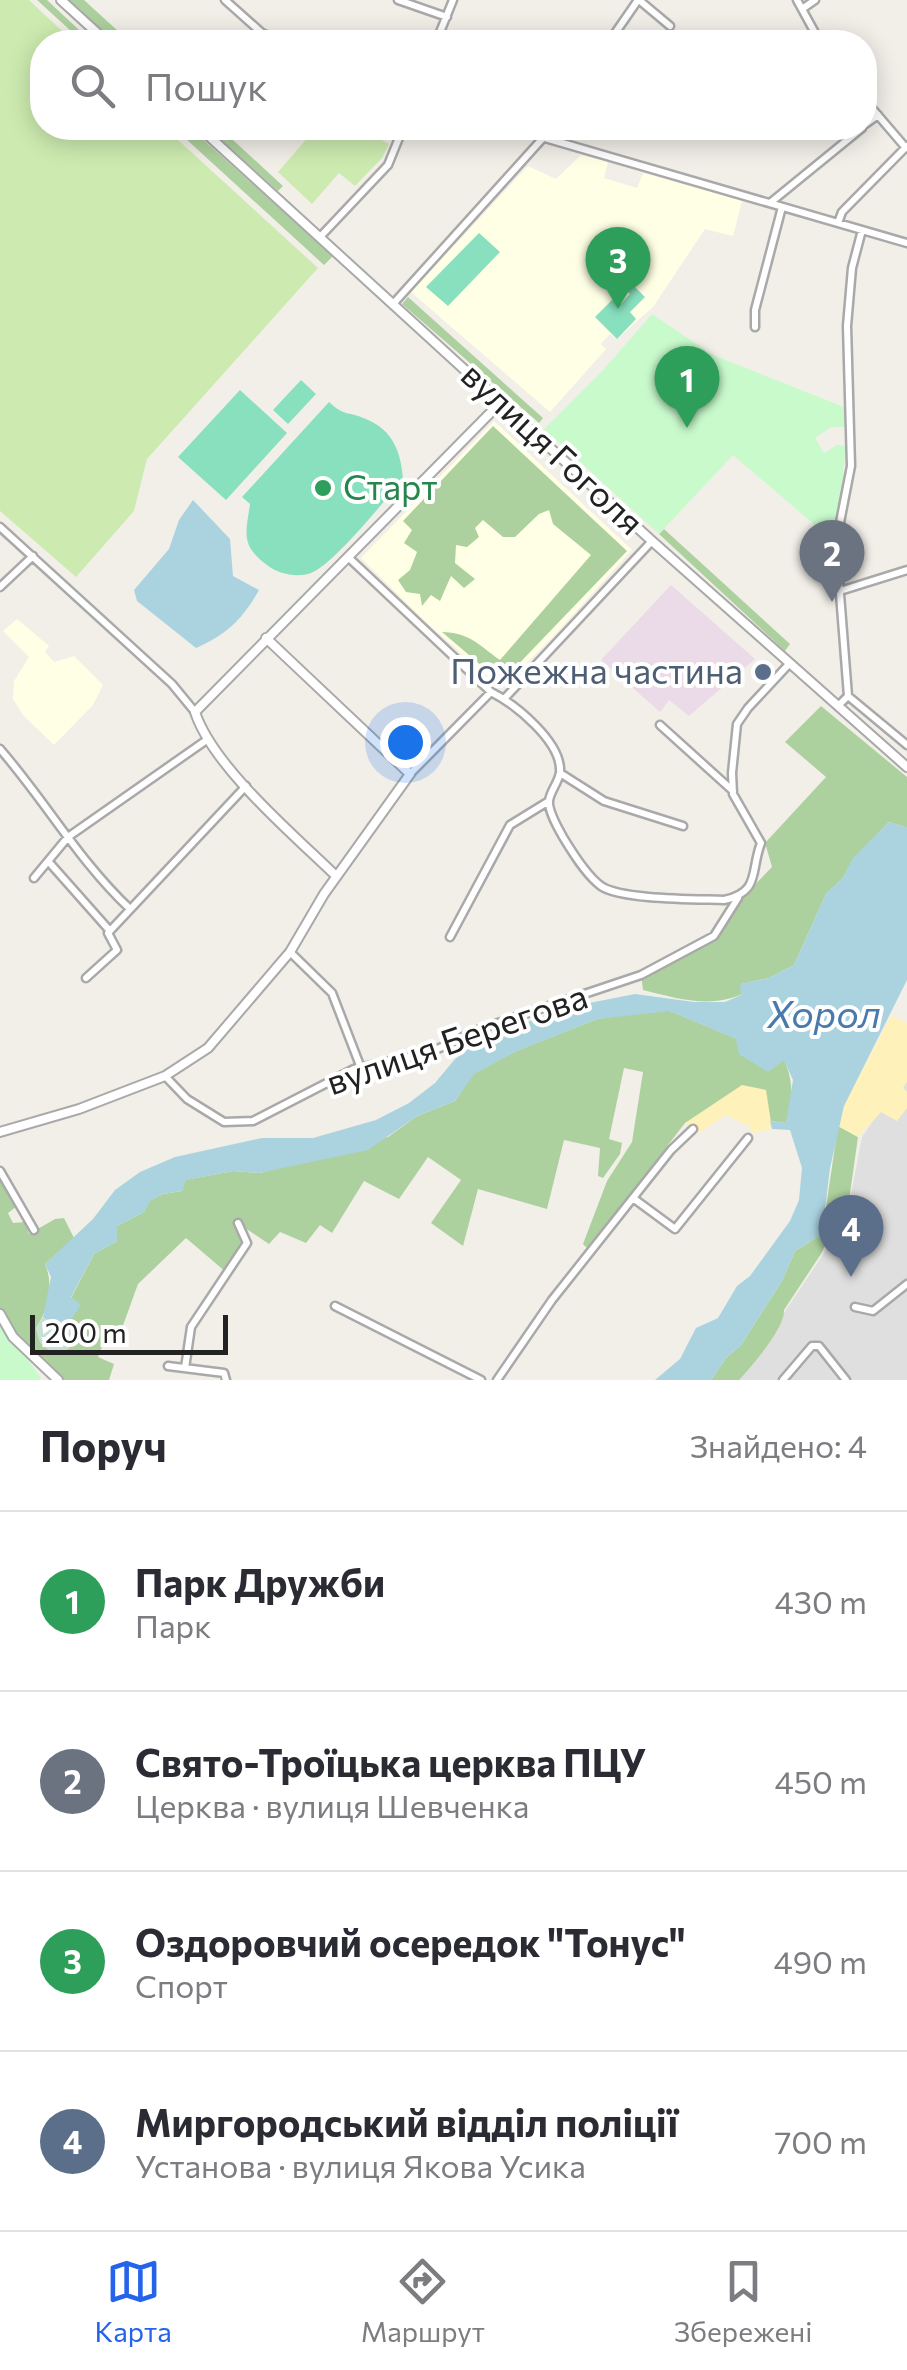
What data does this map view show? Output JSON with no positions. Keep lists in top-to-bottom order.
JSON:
{
  "streets": {
    "street": ["вулиця Гоголя", "вулиця Берегова"]
  },
  "water": ["Хорол"],
  "places": ["Старт", "Пожежна частина"],
  "scale_bar": "200 m",
  "page": {
    "search": "Пошук",
    "pins": [
      "3",
      "1",
      "2",
      "4"
    ],
    "scale": "200 m",
    "heading": ["Поруч", "Знайдено: 4"],
    "list": [
      {
        "mark": "1",
        "name": "Парк Дружби",
        "note": "Парк",
        "value": "430 m"
      },
      {
        "mark": "2",
        "name": "Свято-Троїцька церква ПЦУ",
        "note": "Церква · вулиця Шевченка",
        "value": "450 m"
      },
      {
        "mark": "3",
        "name": "Оздоровчий осередок \"Тонус\"",
        "note": "Спорт",
        "value": "490 m"
      },
      {
        "mark": "4",
        "name": "Миргородський відділ поліції",
        "note": "Установа · вулиця Якова Усика",
        "value": "700 m"
      }
    ],
    "nav": ["Карта", "Маршрут", "Збережені"]
  }
}
